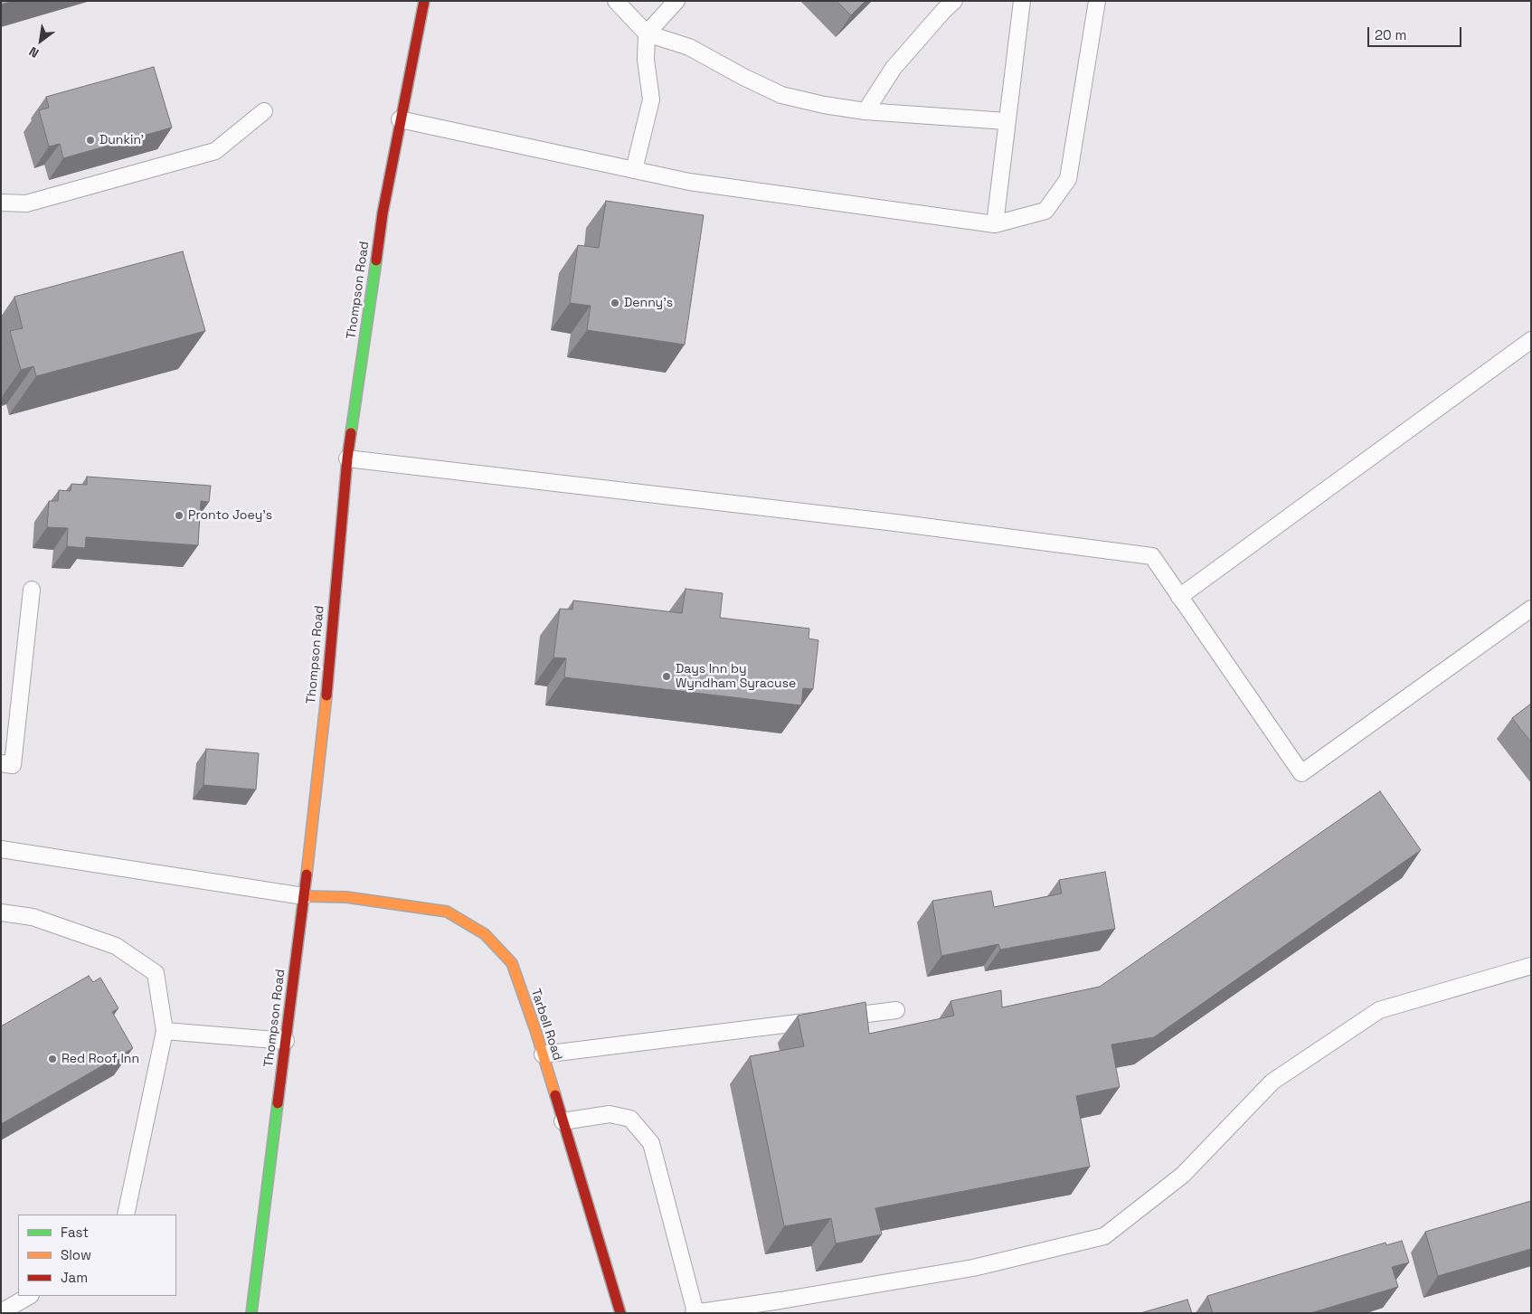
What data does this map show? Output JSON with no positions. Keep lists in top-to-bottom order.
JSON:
{
  "streets": {
    "street": ["Thompson Road", "Tarbell Road"]
  },
  "crossings": [
    ["Thompson Road", "Tarbell Road"]
  ],
  "places": [
    "Dunkin'",
    "Denny's",
    "Pronto Joey's",
    "Days Inn by Wyndham Syracuse",
    "Red Roof Inn"
  ],
  "legend": ["Fast", "Slow", "Jam"],
  "scale_bar": "20 m",
  "north": "bottom left"
}
